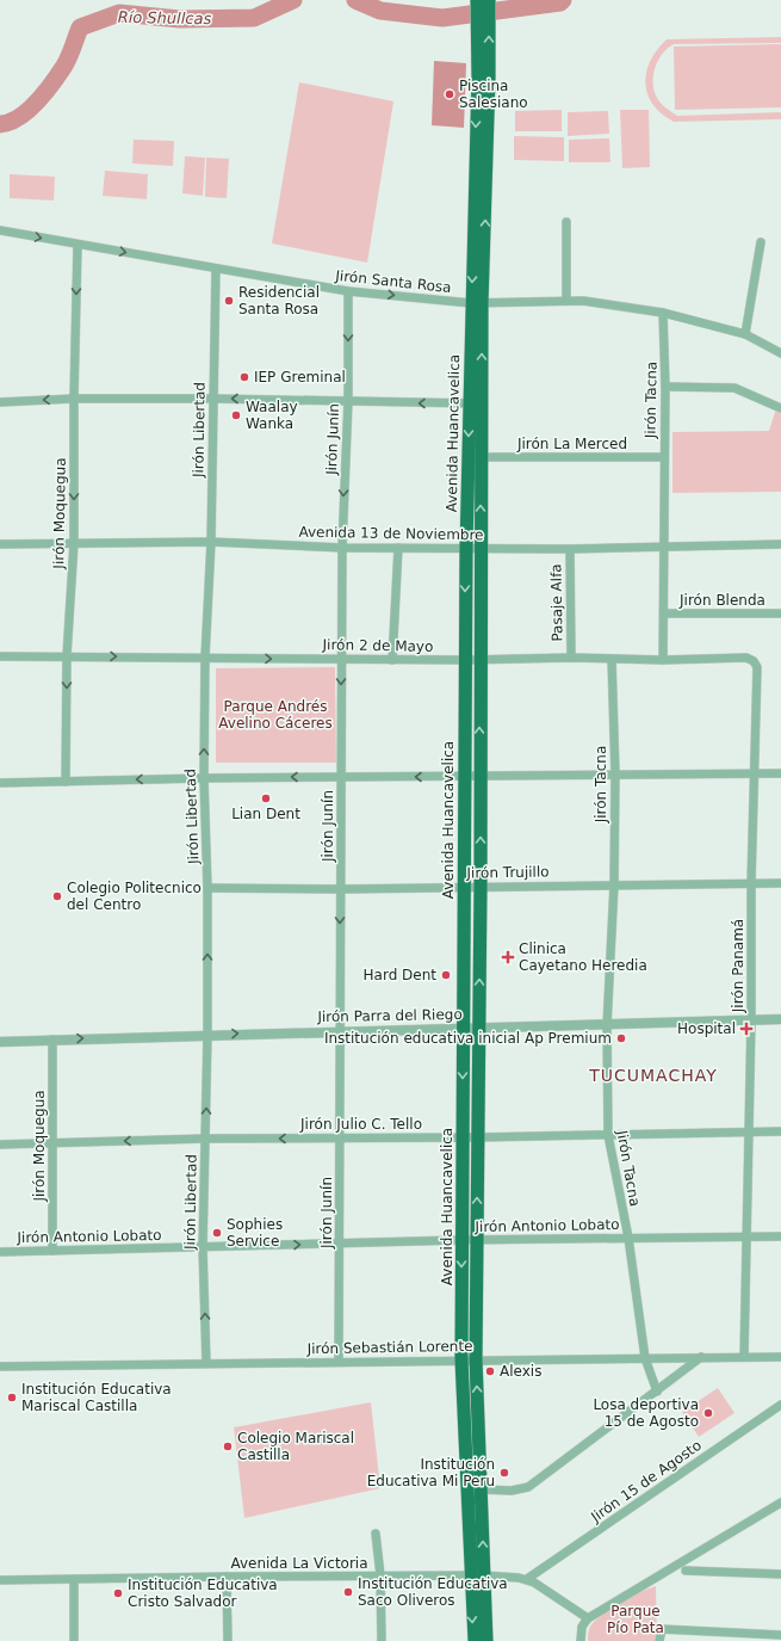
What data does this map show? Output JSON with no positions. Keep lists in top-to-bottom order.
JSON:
{
  "streets": {
    "highway": ["Avenida Huancavelica"],
    "street": [
      "Jirón Santa Rosa",
      "Jirón Tacna",
      "Jirón Libertad",
      "Jirón Junín",
      "Jirón La Merced",
      "Jirón Moquegua",
      "Avenida 13 de Noviembre",
      "Jirón Blenda",
      "Pasaje Alfa",
      "Jirón 2 de Mayo",
      "Jirón Trujillo",
      "Jirón Panamá",
      "Jirón Parra del Riego",
      "Jirón Julio C. Tello",
      "Jirón Antonio Lobato",
      "Jirón Sebastián Lorente",
      "Jirón 15 de Agosto",
      "Avenida La Victoria"
    ]
  },
  "crossings": [
    ["Jirón Santa Rosa", "Jirón Tacna"],
    ["Jirón Santa Rosa", "Jirón Libertad"],
    ["Jirón Santa Rosa", "Avenida Huancavelica"],
    ["Jirón Santa Rosa", "Jirón Junín"],
    ["Jirón Santa Rosa", "Jirón Moquegua"],
    ["Jirón Tacna", "Jirón La Merced"],
    ["Jirón Tacna", "Avenida 13 de Noviembre"],
    ["Jirón Tacna", "Jirón Blenda"],
    ["Jirón Tacna", "Jirón 2 de Mayo"],
    ["Jirón Tacna", "Jirón Trujillo"],
    ["Jirón Tacna", "Jirón Parra del Riego"],
    ["Jirón Tacna", "Jirón Julio C. Tello"],
    ["Jirón Tacna", "Jirón Antonio Lobato"],
    ["Jirón Tacna", "Jirón Sebastián Lorente"],
    ["Jirón Libertad", "Avenida 13 de Noviembre"],
    ["Jirón Libertad", "Jirón 2 de Mayo"],
    ["Jirón Libertad", "Jirón Trujillo"],
    ["Jirón Libertad", "Jirón Parra del Riego"],
    ["Jirón Libertad", "Jirón Julio C. Tello"],
    ["Jirón Libertad", "Jirón Antonio Lobato"],
    ["Jirón Libertad", "Jirón Sebastián Lorente"],
    ["Avenida Huancavelica", "Jirón La Merced"],
    ["Avenida Huancavelica", "Avenida 13 de Noviembre"],
    ["Avenida Huancavelica", "Jirón 2 de Mayo"],
    ["Avenida Huancavelica", "Jirón Trujillo"],
    ["Avenida Huancavelica", "Jirón Parra del Riego"],
    ["Avenida Huancavelica", "Jirón Julio C. Tello"],
    ["Avenida Huancavelica", "Jirón Antonio Lobato"],
    ["Avenida Huancavelica", "Jirón Sebastián Lorente"],
    ["Avenida Huancavelica", "Avenida La Victoria"],
    ["Jirón Junín", "Avenida 13 de Noviembre"],
    ["Jirón Junín", "Jirón 2 de Mayo"],
    ["Jirón Junín", "Jirón Trujillo"],
    ["Jirón Junín", "Jirón Parra del Riego"],
    ["Jirón Junín", "Jirón Julio C. Tello"],
    ["Jirón Junín", "Jirón Antonio Lobato"],
    ["Jirón Junín", "Jirón Sebastián Lorente"],
    ["Jirón Moquegua", "Avenida 13 de Noviembre"],
    ["Jirón Moquegua", "Jirón 2 de Mayo"],
    ["Jirón Moquegua", "Jirón Parra del Riego"],
    ["Jirón Moquegua", "Jirón Julio C. Tello"],
    ["Jirón Moquegua", "Jirón Antonio Lobato"],
    ["Avenida 13 de Noviembre", "Pasaje Alfa"],
    ["Pasaje Alfa", "Jirón 2 de Mayo"],
    ["Jirón 2 de Mayo", "Jirón Panamá"],
    ["Jirón Trujillo", "Jirón Panamá"],
    ["Jirón Panamá", "Jirón Parra del Riego"],
    ["Jirón Panamá", "Jirón Julio C. Tello"],
    ["Jirón Panamá", "Jirón Antonio Lobato"],
    ["Jirón Panamá", "Jirón Sebastián Lorente"],
    ["Jirón 15 de Agosto", "Avenida La Victoria"]
  ],
  "one_way": [
    "Jirón Santa Rosa",
    "Jirón Libertad",
    "Jirón Junín",
    "Jirón Moquegua",
    "Jirón 2 de Mayo",
    "Jirón Parra del Riego",
    "Jirón Julio C. Tello"
  ],
  "districts": ["TUCUMACHAY"],
  "water": ["Río Shullcas"],
  "parks": ["Parque Andrés Avelino Cáceres", "Parque Pío Pata"],
  "places": {
    "other": [
      "Piscina Salesiano",
      "Residencial Santa Rosa",
      "IEP Greminal",
      "Waalay Wanka",
      "Lian Dent",
      "Colegio Politecnico del Centro",
      "Hard Dent",
      "Institución educativa inicial Ap Premium",
      "Sophies Service",
      "Alexis",
      "Institución Educativa Mariscal Castilla",
      "Losa deportiva 15 de Agosto",
      "Colegio Mariscal Castilla",
      "Institución Educativa Mi Peru",
      "Institución Educativa Saco Oliveros",
      "Institución Educativa Cristo Salvador"
    ],
    "health": ["Clinica Cayetano Heredia", "Hospital"]
  }
}
